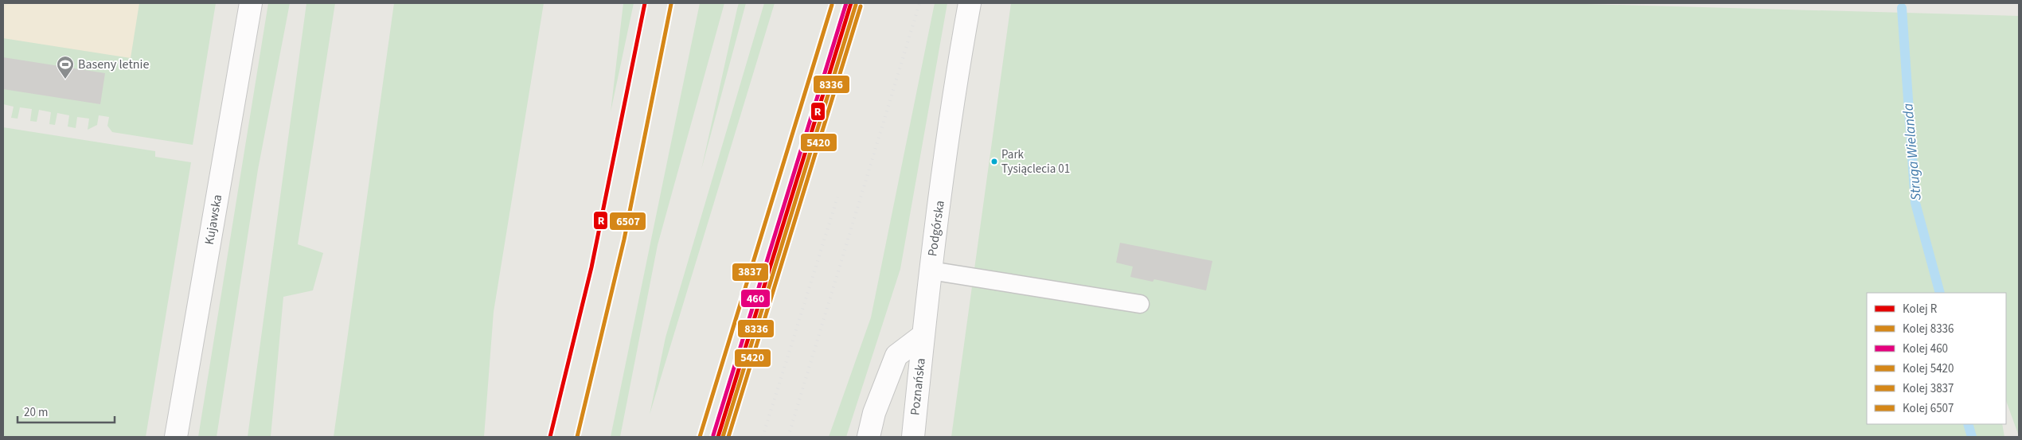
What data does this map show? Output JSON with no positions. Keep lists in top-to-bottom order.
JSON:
{
  "streets": {
    "street": ["Kujawska", "Podgórska", "Poznańska"]
  },
  "crossings": [
    ["Podgórska", "Poznańska"]
  ],
  "water": ["Struga Wielanda"],
  "places": {
    "sports": ["Baseny letnie"],
    "other": ["Park Tysiąclecia 01"]
  },
  "lines": [
    "rail line R",
    "rail line 460",
    "rail line 6507",
    "rail line 8336",
    "rail line 3837",
    "rail line 5420"
  ],
  "legend": [
    "Kolej R",
    "Kolej 8336",
    "Kolej 460",
    "Kolej 5420",
    "Kolej 3837",
    "Kolej 6507"
  ],
  "scale_bar": "20 m"
}
